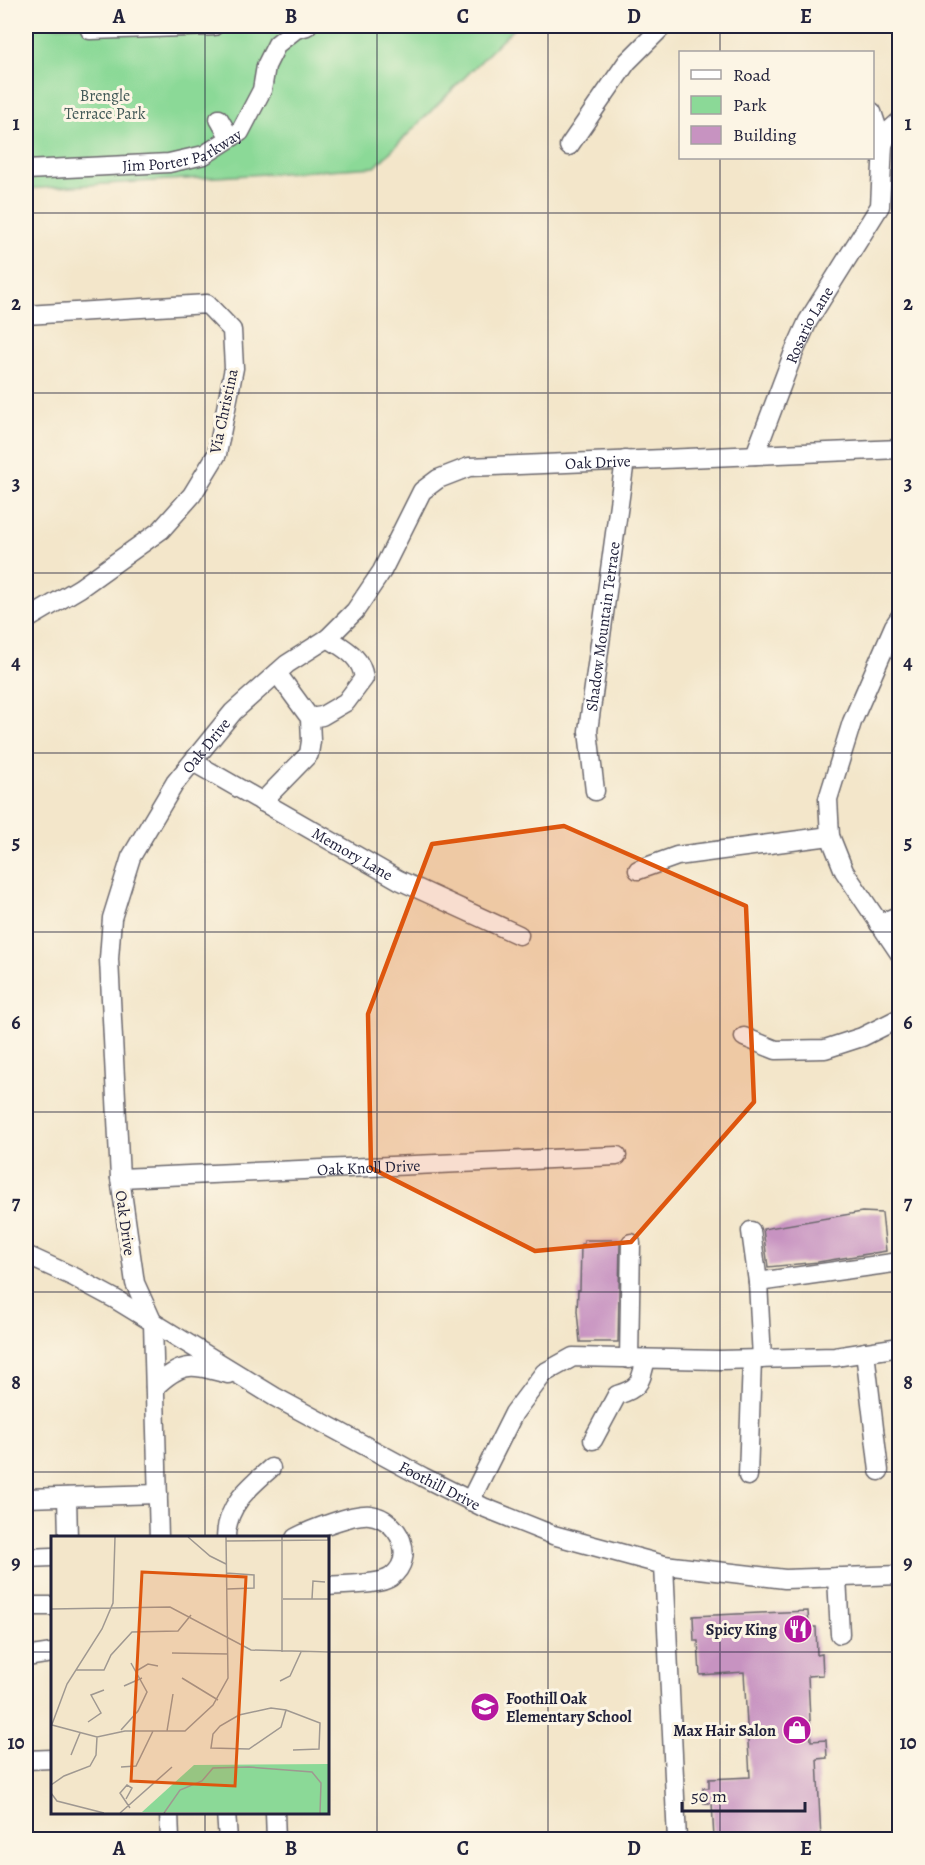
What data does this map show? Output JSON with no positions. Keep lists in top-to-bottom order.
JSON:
{
  "streets": {
    "street": [
      "Jim Porter Parkway",
      "Rosario Lane",
      "Via Christina",
      "Oak Drive",
      "Shadow Mountain Terrace",
      "Memory Lane",
      "Oak Knoll Drive",
      "Foothill Drive"
    ]
  },
  "crossings": [
    ["Rosario Lane", "Oak Drive"],
    ["Oak Drive", "Shadow Mountain Terrace"],
    ["Oak Drive", "Memory Lane"],
    ["Oak Drive", "Oak Knoll Drive"],
    ["Oak Drive", "Foothill Drive"]
  ],
  "parks": ["Brengle Terrace Park"],
  "places": {
    "restaurant": ["Spicy King"],
    "school or university": ["Foothill Oak Elementary School"],
    "shop": ["Max Hair Salon"]
  },
  "legend": ["Road", "Park", "Building"],
  "scale_bar": "50 m",
  "grid": {
    "columns": [
      "A",
      "B",
      "C",
      "D",
      "E"
    ],
    "rows": [
      "1",
      "2",
      "3",
      "4",
      "5",
      "6",
      "7",
      "8",
      "9",
      "10"
    ]
  }
}
